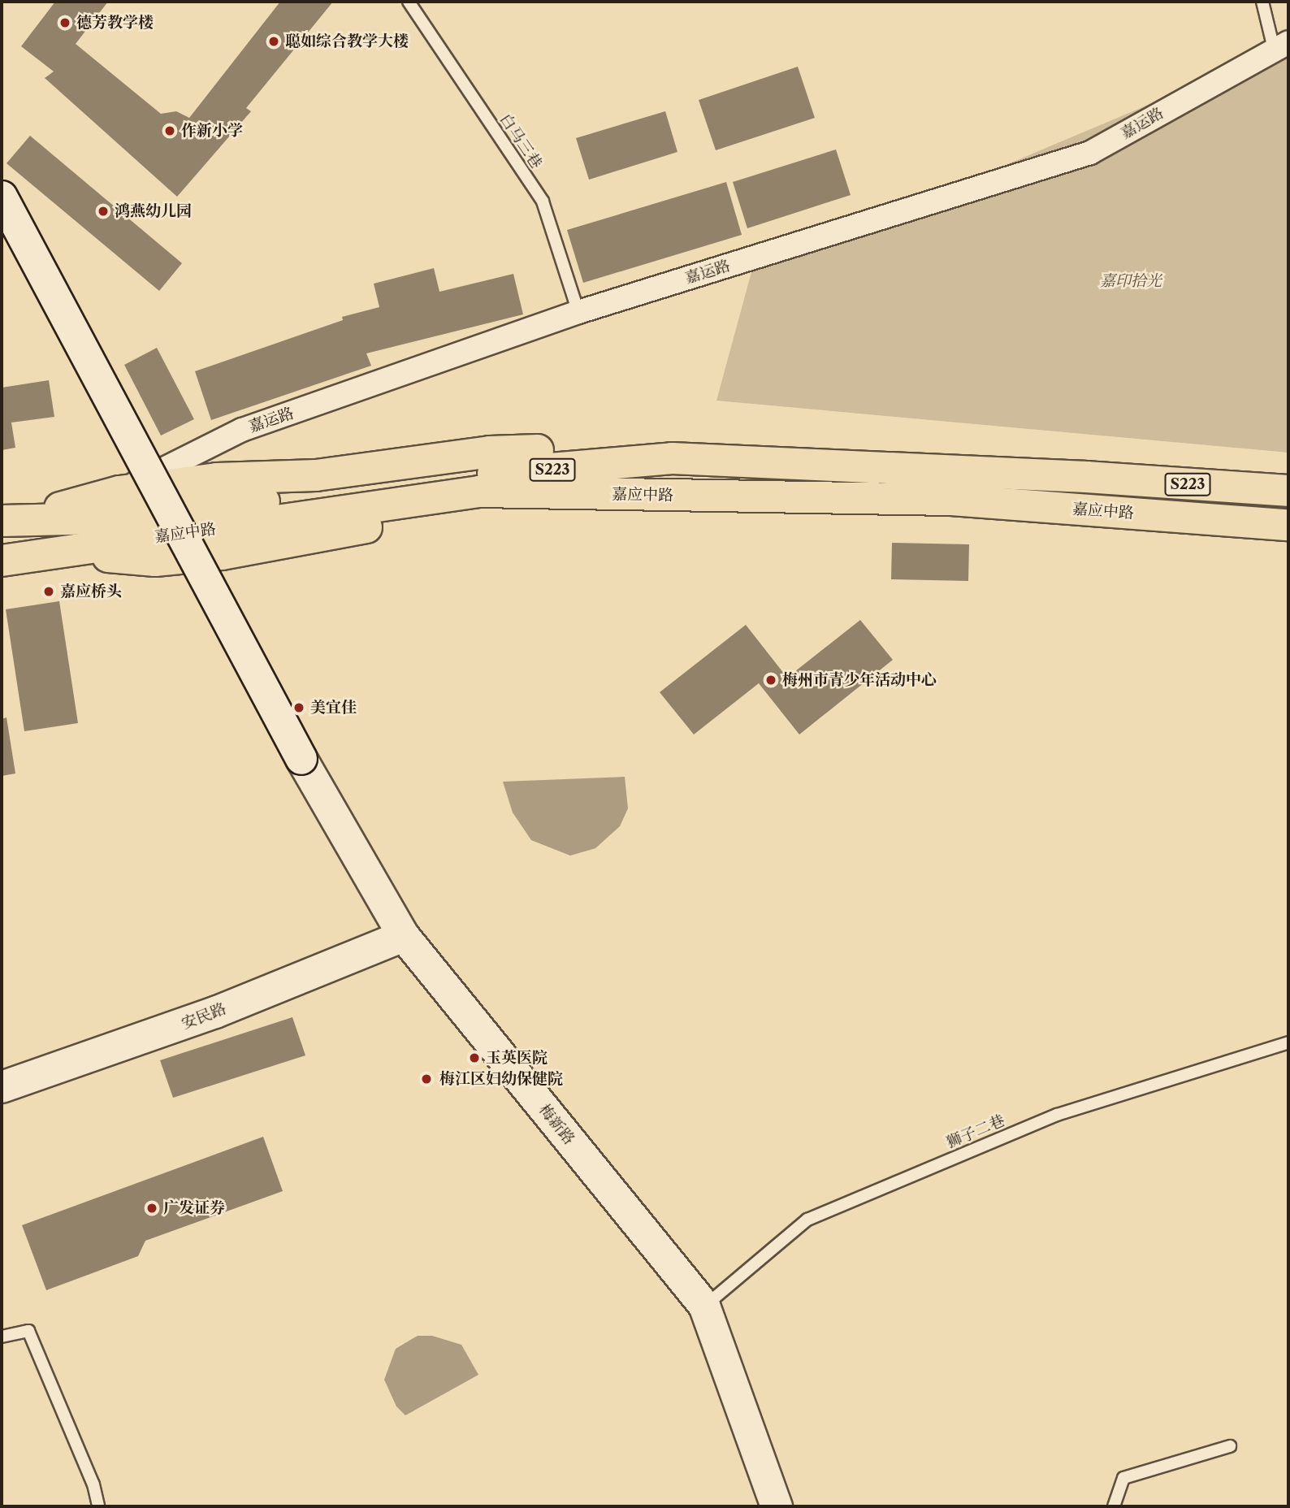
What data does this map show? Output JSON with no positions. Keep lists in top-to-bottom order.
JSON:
{
  "streets": {
    "main road": ["S223", "嘉应中路"],
    "street": ["嘉运路", "安民路", "梅新路"],
    "lane": ["白马三巷", "狮子二巷"]
  },
  "crossings": [
    ["嘉运路", "白马三巷"],
    ["安民路", "梅新路"],
    ["梅新路", "狮子二巷"]
  ],
  "parks": ["嘉印拾光"],
  "places": [
    "德芳教学楼",
    "聪如综合教学大楼",
    "作新小学",
    "鸿燕幼儿园",
    "嘉应桥头",
    "梅州市青少年活动中心",
    "美宜佳",
    "玉英医院",
    "梅江区妇幼保健院",
    "广发证券"
  ]
}
